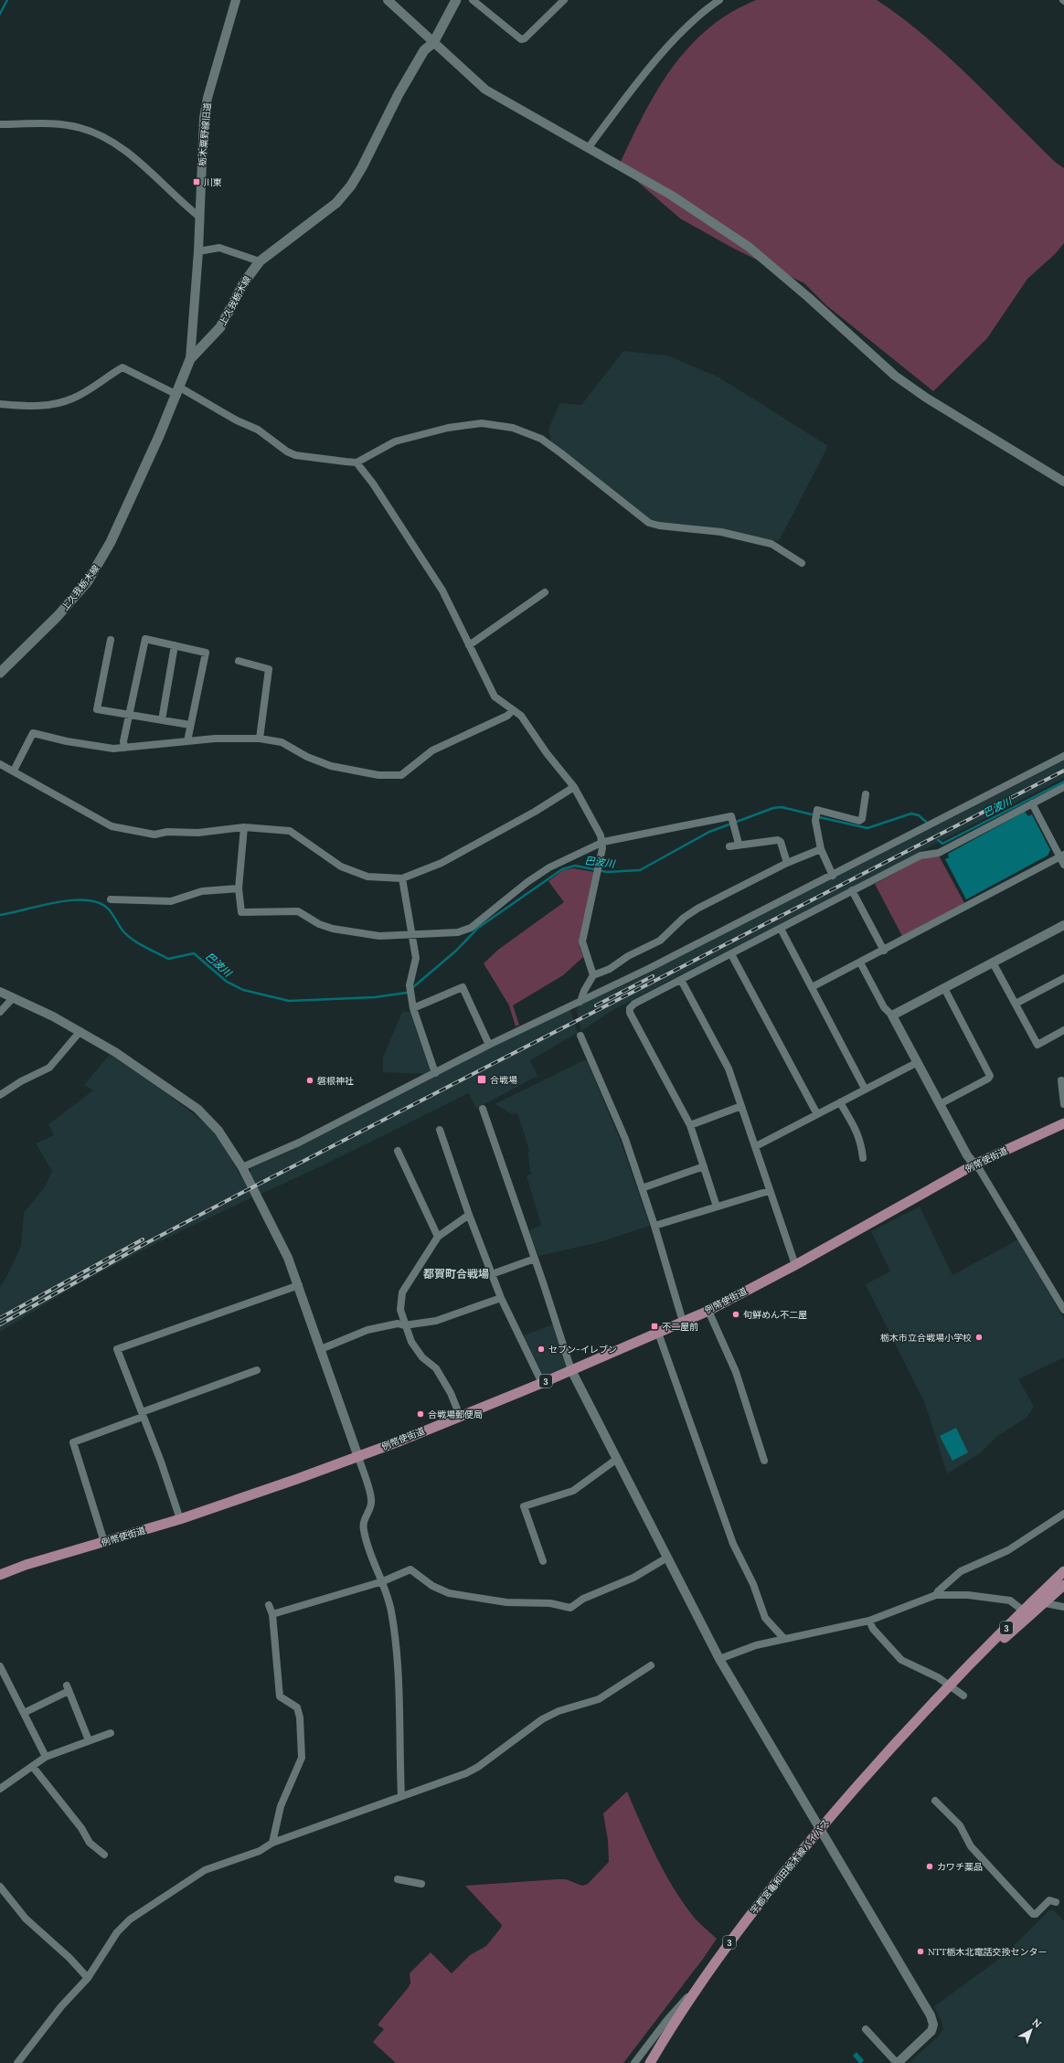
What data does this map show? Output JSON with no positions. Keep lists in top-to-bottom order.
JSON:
{
  "streets": {
    "main road": [
      "上久我栃木線",
      "例幣使街道",
      "3",
      "宇都宮亀和田栃木線バイパス"
    ],
    "street": ["栃木粟野線旧道"]
  },
  "crossings": [
    ["栃木粟野線旧道", "上久我栃木線"]
  ],
  "districts": ["都賀町合戦場"],
  "water": ["巴波川"],
  "places": {
    "transit": ["川東", "合戦場", "不二屋前"],
    "other": [
      "磐根神社",
      "旬鮮めん不二屋",
      "栃木市立合戦場小学校",
      "セブン-イレブン",
      "合戦場郵便局",
      "カワチ薬品",
      "NTT栃木北電話交換センター"
    ]
  },
  "north": "top right"
}
